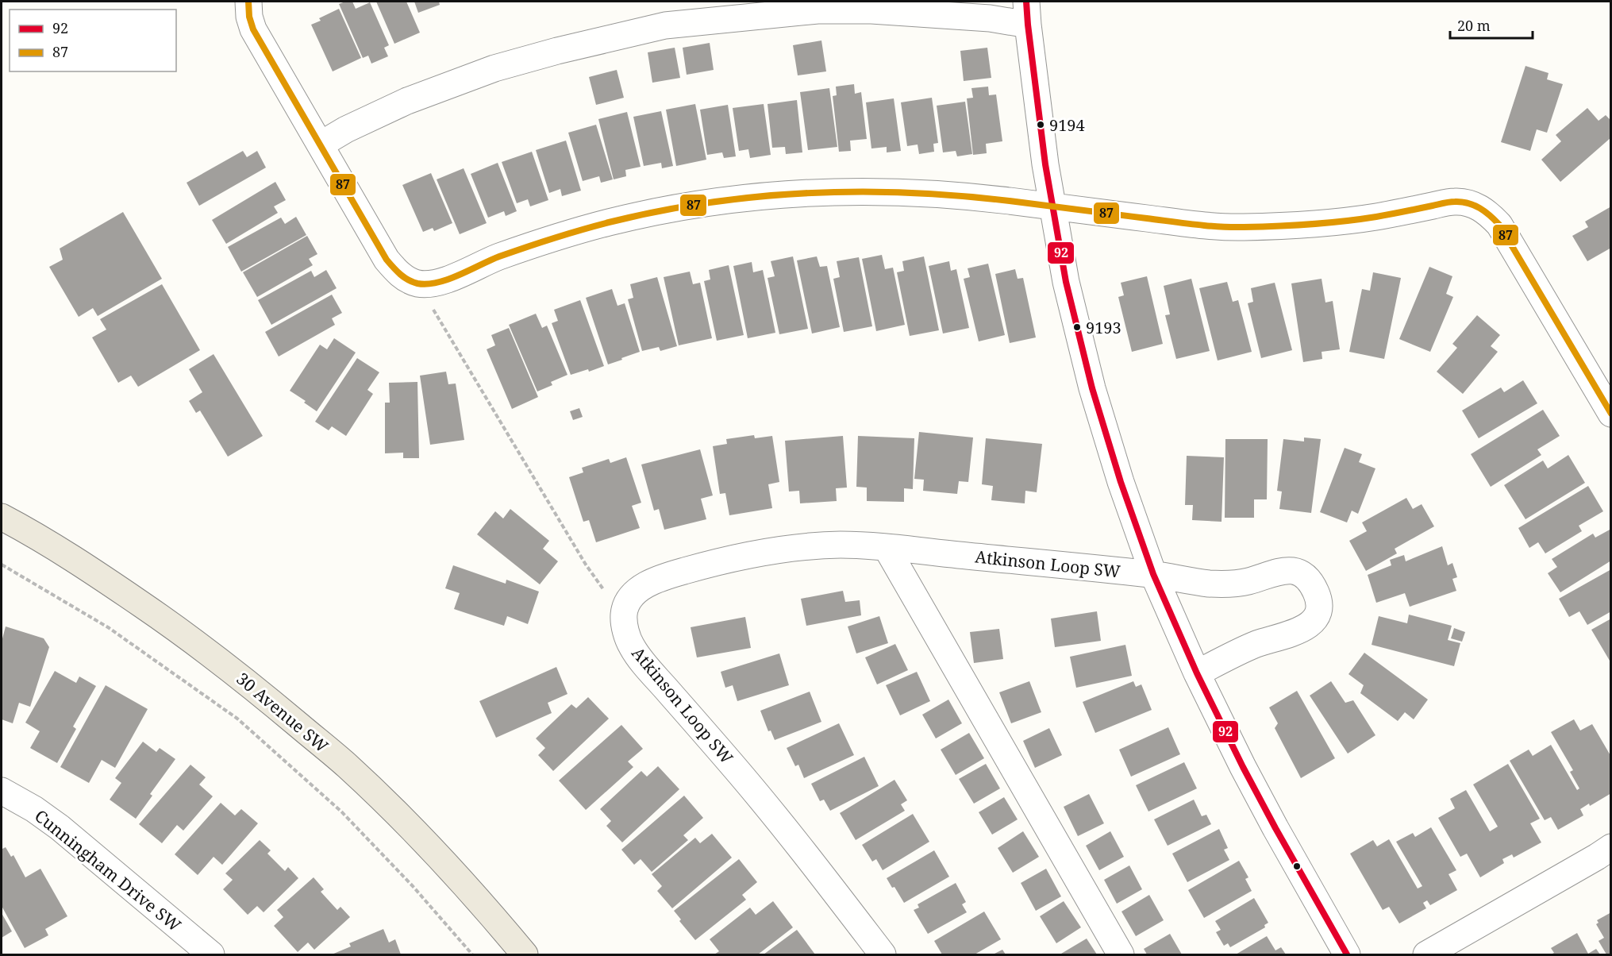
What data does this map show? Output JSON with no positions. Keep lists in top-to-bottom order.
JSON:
{
  "streets": {
    "main road": ["30 Avenue SW"],
    "street": ["Atkinson Loop SW", "Cunningham Drive SW"]
  },
  "places": ["9194", "9193"],
  "lines": ["transit line 92", "transit line 87"],
  "legend": ["92", "87"],
  "scale_bar": "20 m"
}
